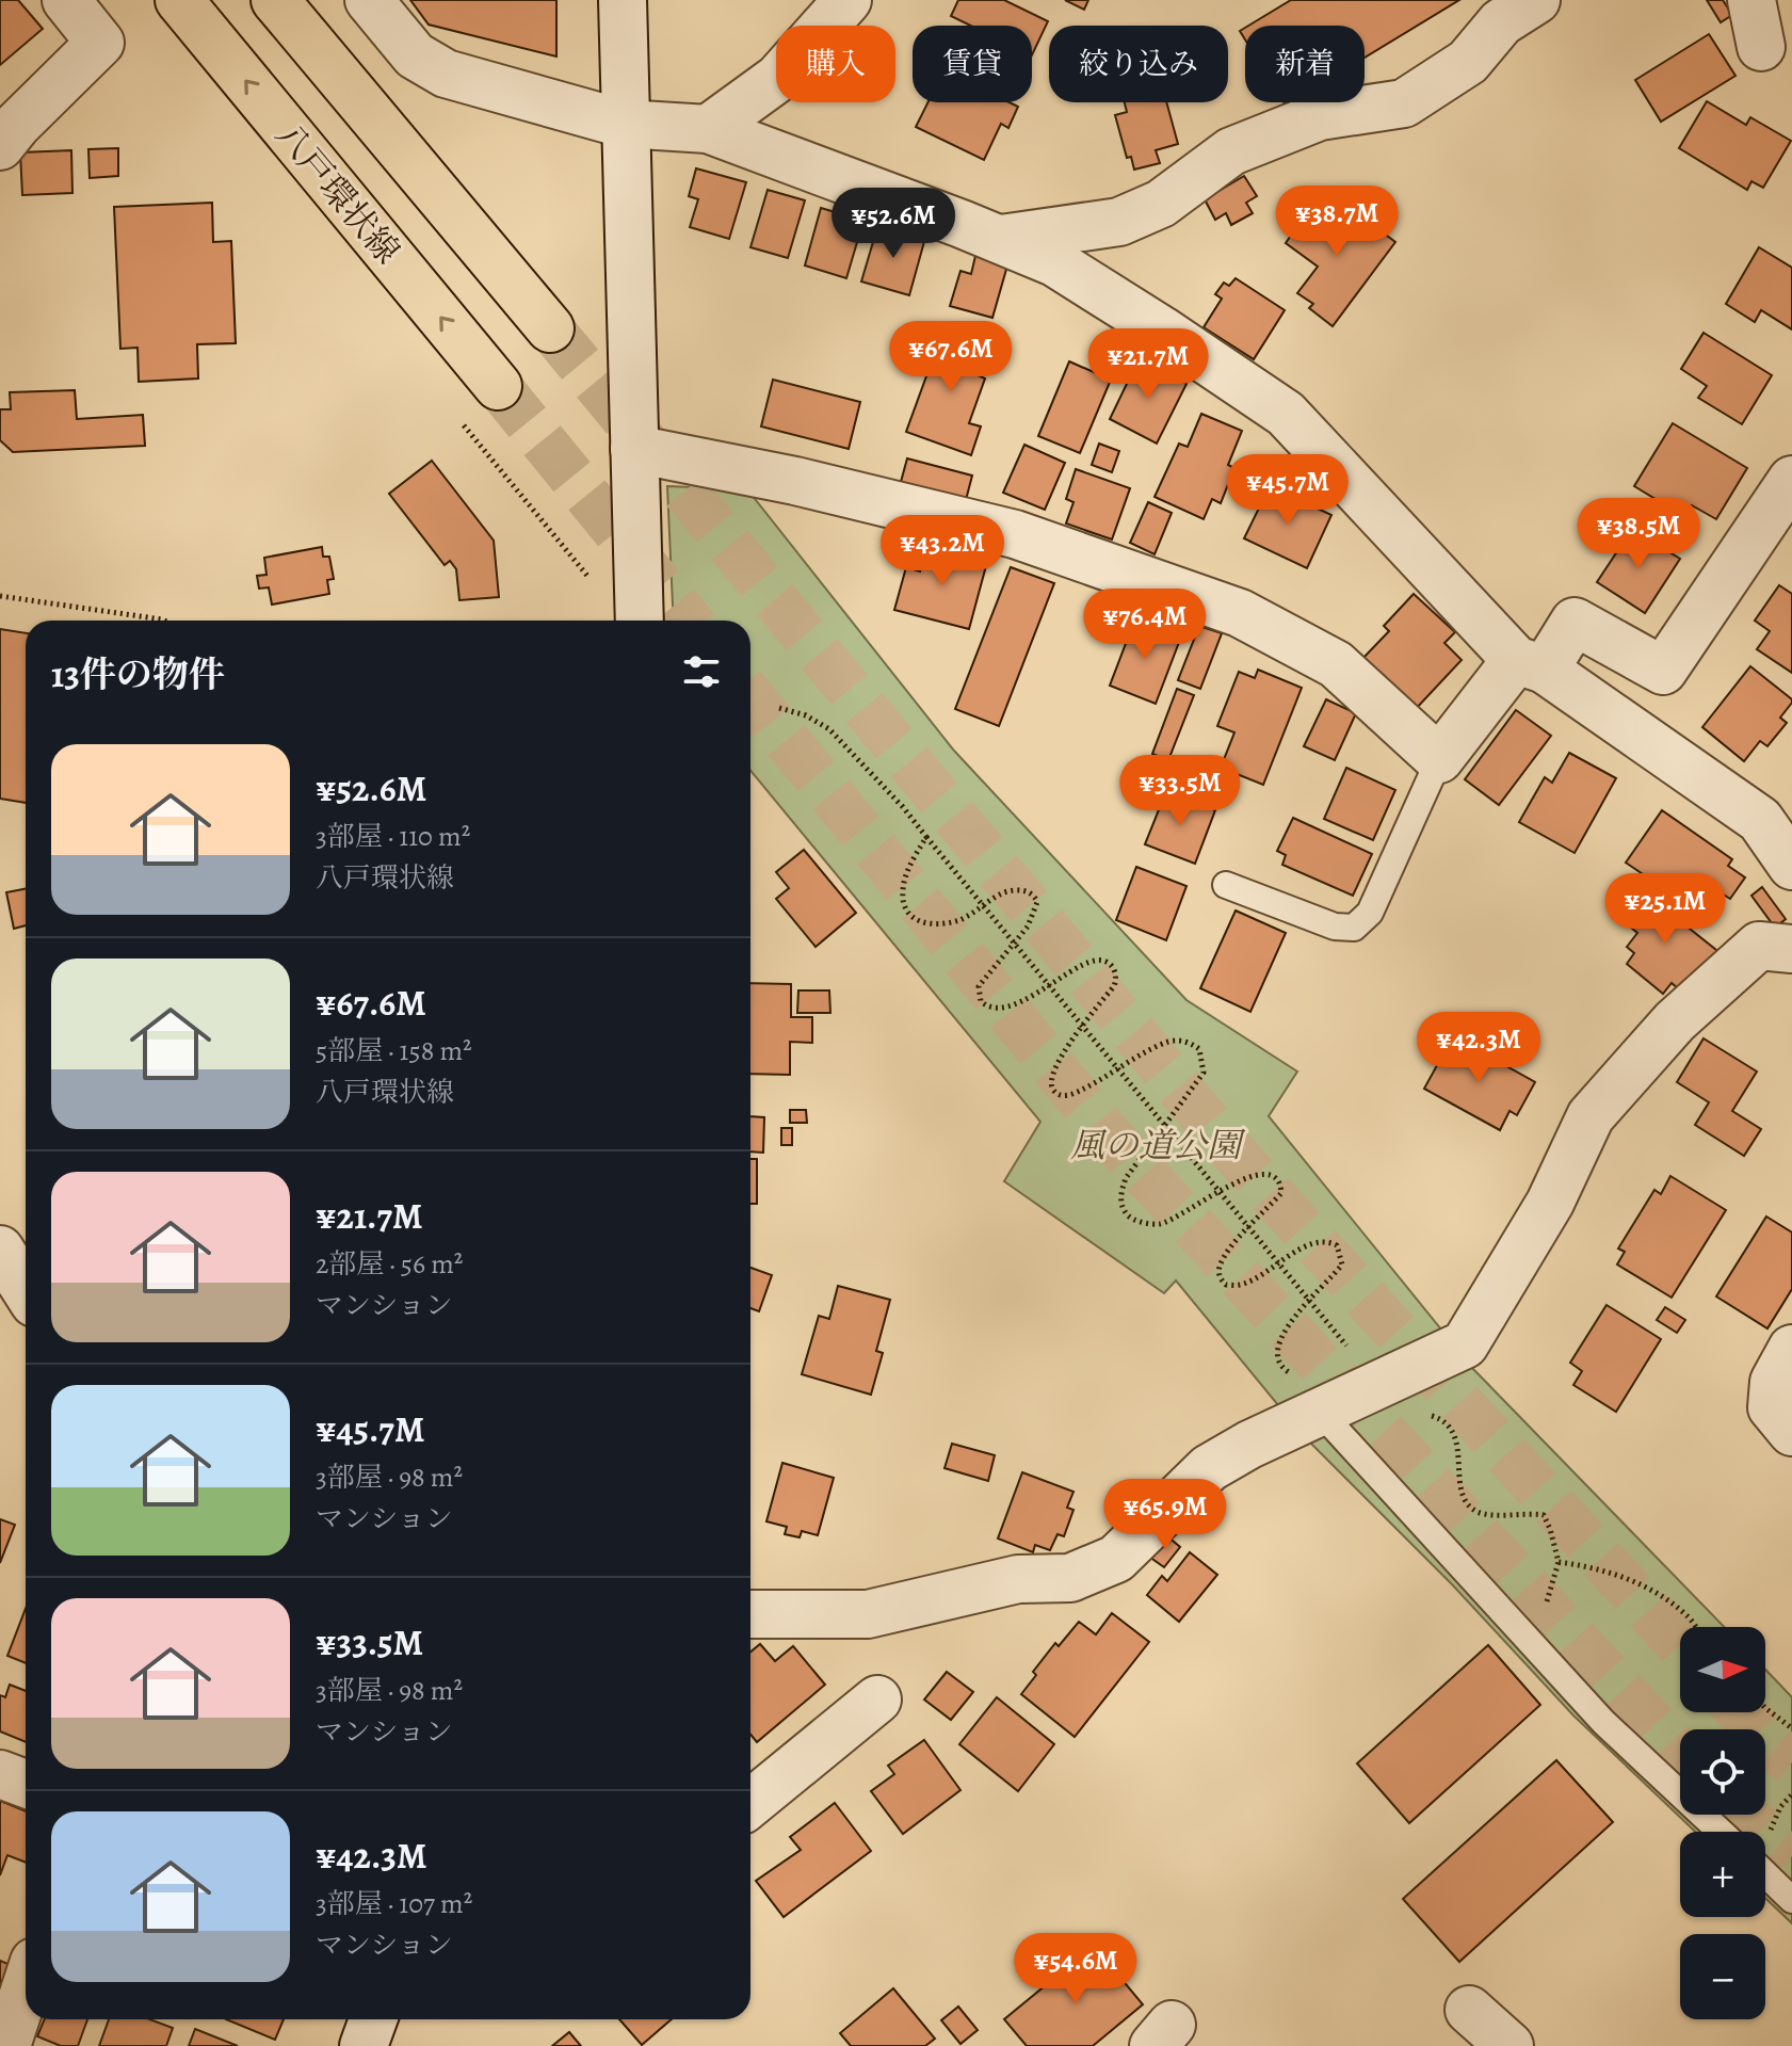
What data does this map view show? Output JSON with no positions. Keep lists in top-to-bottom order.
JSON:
{
  "streets": {
    "main road": ["八戸環状線"]
  },
  "parks": ["風の道公園"],
  "north": "right",
  "page": {
    "chip": [
      "購入",
      "賃貸",
      "絞り込み",
      "新着"
    ],
    "price": [
      "¥38.7M",
      "¥52.6M",
      "¥67.6M",
      "¥21.7M",
      "¥45.7M",
      "¥38.5M",
      "¥43.2M",
      "¥76.4M",
      "¥33.5M",
      "¥25.1M",
      "¥42.3M",
      "¥65.9M",
      "¥54.6M"
    ],
    "heading": "13件の物件",
    "list": [
      {
        "name": "¥52.6M",
        "note": "3部屋 · 110 m² · 八戸環状線"
      },
      {
        "name": "¥67.6M",
        "note": "5部屋 · 158 m² · 八戸環状線"
      },
      {
        "name": "¥21.7M",
        "note": "2部屋 · 56 m² · マンション"
      },
      {
        "name": "¥45.7M",
        "note": "3部屋 · 98 m² · マンション"
      },
      {
        "name": "¥33.5M",
        "note": "3部屋 · 98 m² · マンション"
      },
      {
        "name": "¥42.3M",
        "note": "3部屋 · 107 m² · マンション"
      }
    ],
    "map_buttons": ["+", "−"]
  }
}
